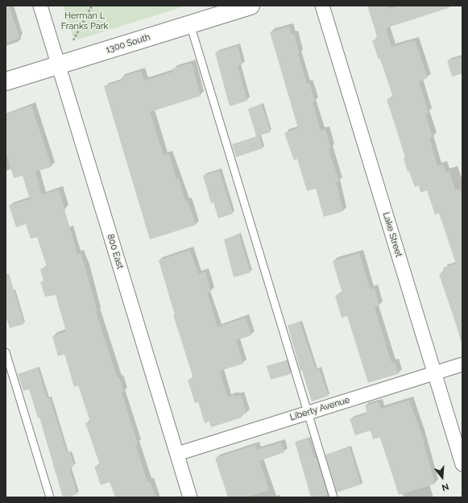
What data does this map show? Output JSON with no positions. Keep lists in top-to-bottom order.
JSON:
{
  "streets": {
    "street": [
      "1300 South",
      "Lake Street",
      "800 East",
      "Liberty Avenue"
    ]
  },
  "crossings": [
    ["1300 South", "800 East"],
    ["Lake Street", "Liberty Avenue"],
    ["800 East", "Liberty Avenue"]
  ],
  "parks": ["Herman L Franks Park"],
  "north": "bottom"
}
